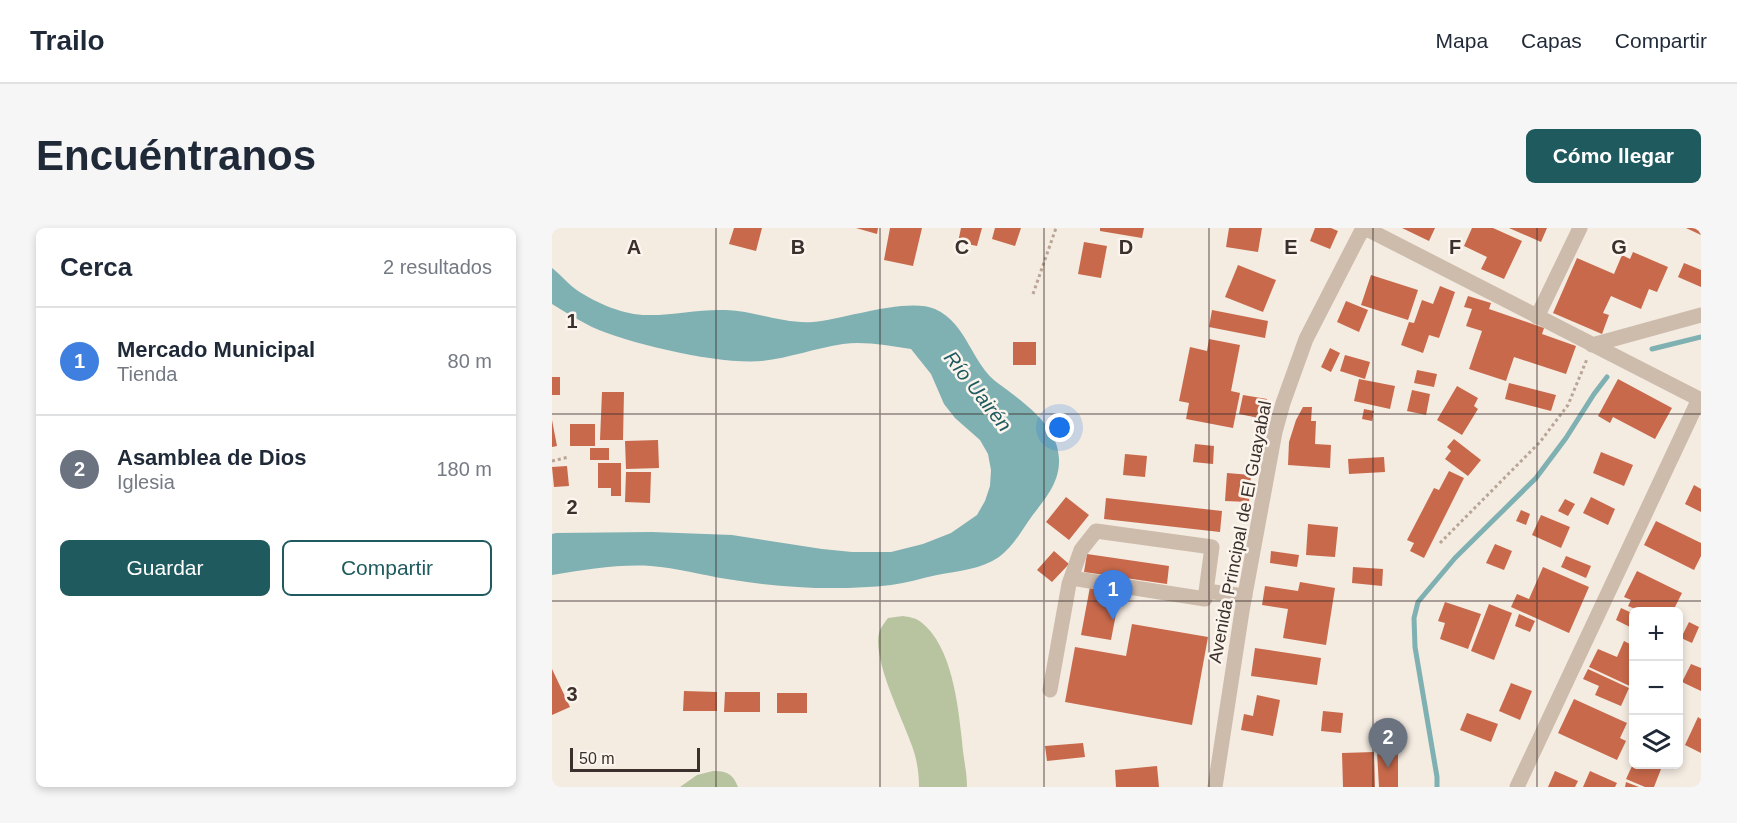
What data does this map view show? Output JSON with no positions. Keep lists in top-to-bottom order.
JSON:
{
  "streets": {
    "street": ["Avenida Principal de El Guayabal"]
  },
  "water": ["Río Uairén"],
  "scale_bar": "50 m",
  "page": {
    "header": "Trailo",
    "nav": ["Mapa", "Capas", "Compartir"],
    "buttons": [
      "Cómo llegar",
      ["Guardar", "Compartir"]
    ],
    "title": "Encuéntranos",
    "heading": ["Cerca", "2 resultados"],
    "list": [
      {
        "mark": "1",
        "name": "Mercado Municipal",
        "note": "Tienda",
        "value": "80 m"
      },
      {
        "mark": "2",
        "name": "Asamblea de Dios",
        "note": "Iglesia",
        "value": "180 m"
      }
    ],
    "pins": ["1", "2"],
    "map_buttons": ["+", "−"],
    "scale": "50 m"
  },
  "grid": {
    "columns": [
      "A",
      "B",
      "C",
      "D",
      "E",
      "F",
      "G"
    ],
    "rows": ["1", "2", "3"]
  }
}
